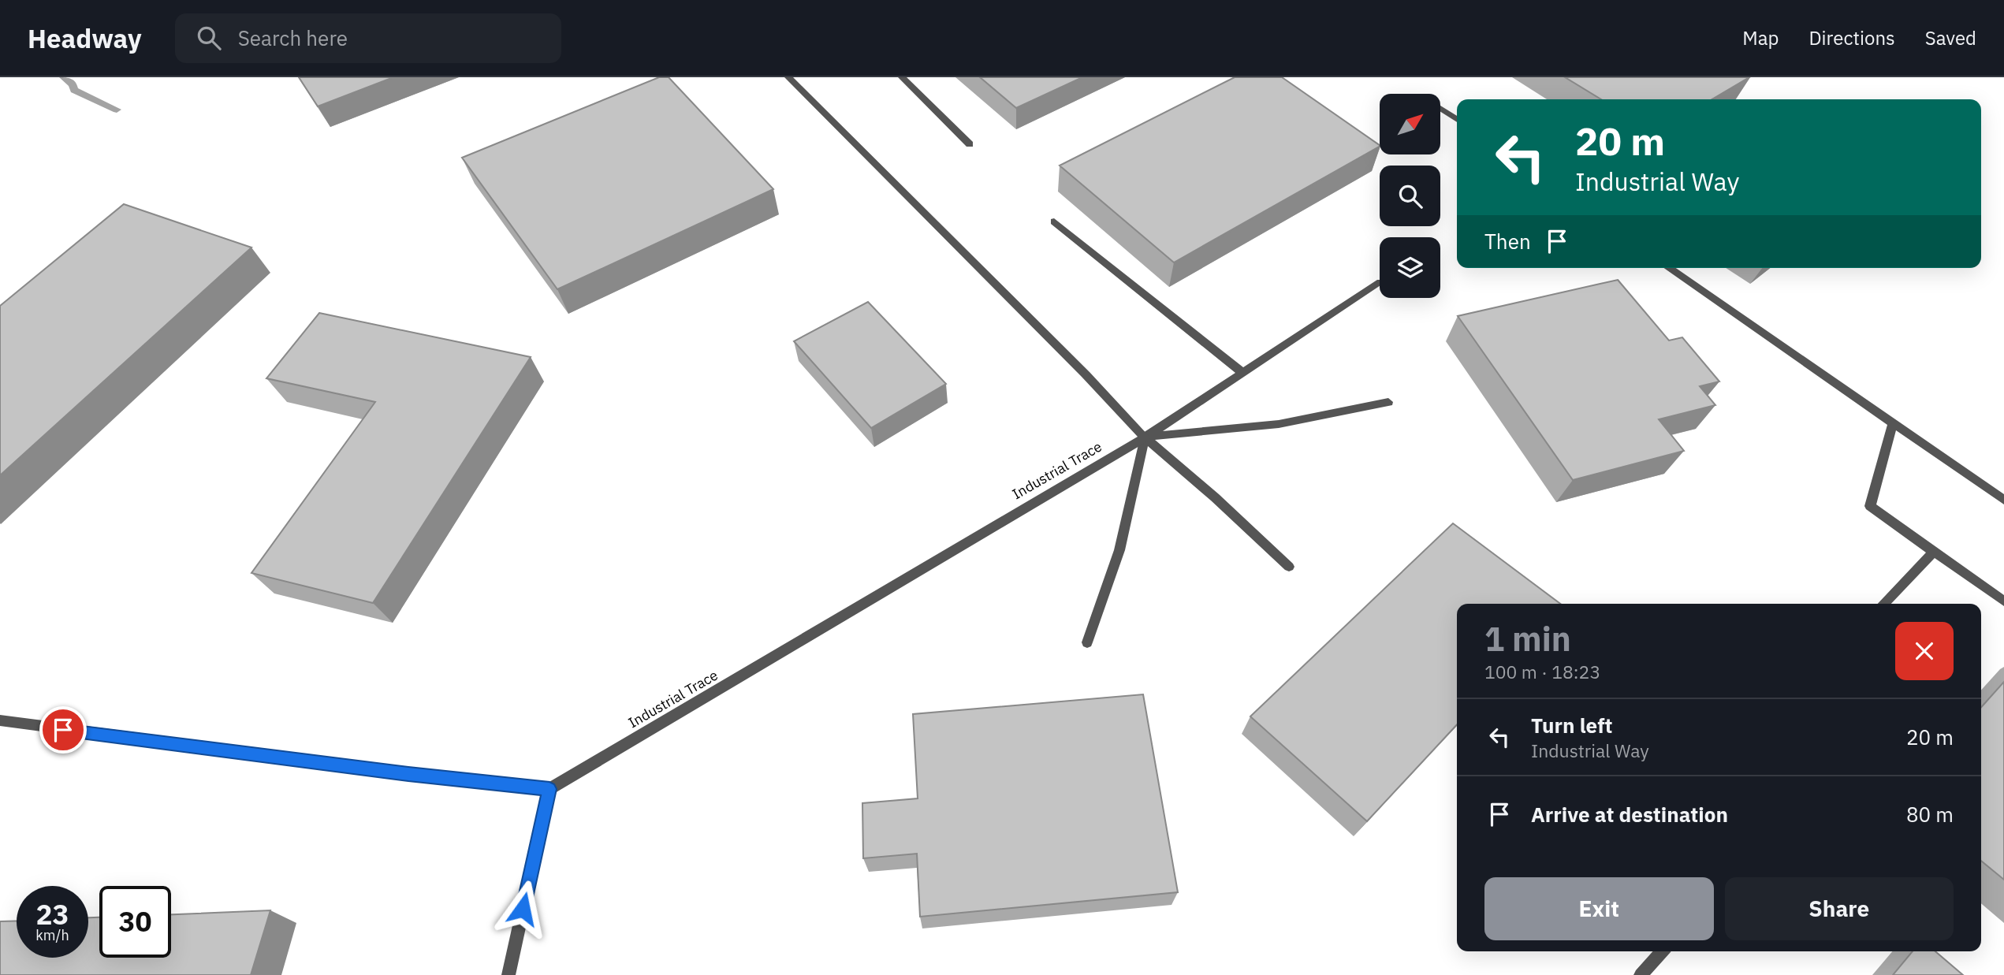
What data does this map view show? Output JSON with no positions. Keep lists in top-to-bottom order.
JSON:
{
  "streets": {
    "street": ["Industrial Trace"]
  },
  "north": "top right",
  "page": {
    "header": "Headway",
    "search": "Search here",
    "nav": ["Map", "Directions", "Saved"],
    "turn": ["20 m", "Industrial Way"],
    "then": "Then",
    "heading": ["1 min", "100 m · 18:23"],
    "list": [
      {
        "name": "Turn left",
        "note": "Industrial Way",
        "value": "20 m"
      },
      {
        "name": "Arrive at destination",
        "value": "80 m"
      }
    ],
    "buttons": ["Exit", "Share"],
    "speed": "23 km/h",
    "limit": "30"
  }
}
